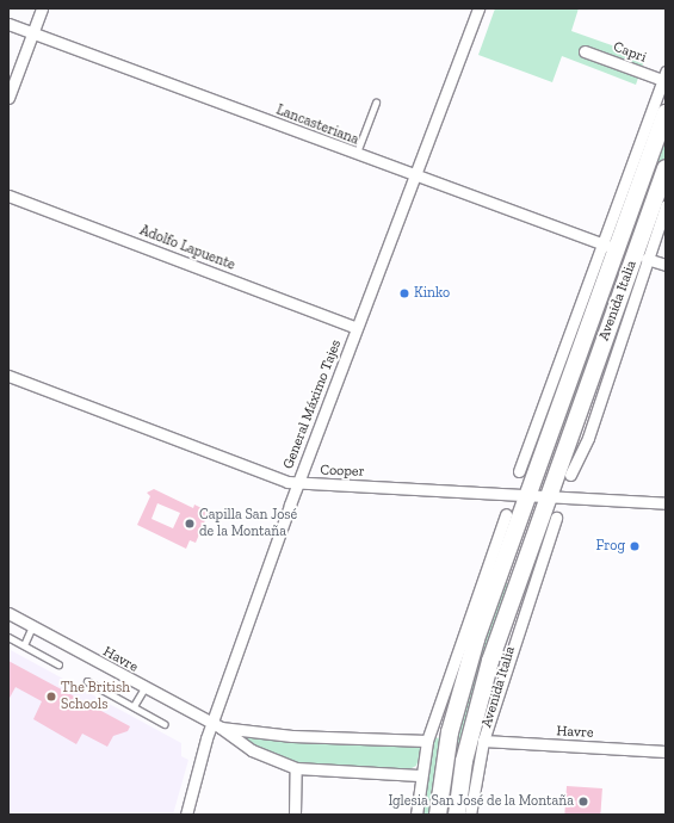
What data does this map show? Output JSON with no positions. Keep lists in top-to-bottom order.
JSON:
{
  "streets": {
    "main road": ["Avenida Italia"],
    "street": [
      "Capri",
      "Lancasteriana",
      "Adolfo Lapuente",
      "General Máximo Tajes",
      "Cooper",
      "Havre"
    ]
  },
  "crossings": [
    ["Capri", "Avenida Italia"],
    ["Lancasteriana", "Avenida Italia"],
    ["Lancasteriana", "General Máximo Tajes"],
    ["Adolfo Lapuente", "General Máximo Tajes"],
    ["Avenida Italia", "Cooper"],
    ["Avenida Italia", "Havre"],
    ["General Máximo Tajes", "Cooper"],
    ["General Máximo Tajes", "Havre"]
  ],
  "places": [
    "Kinko",
    "Capilla San José de la Montaña",
    "Frog",
    "The British Schools",
    "Iglesia San José de la Montaña"
  ]
}
